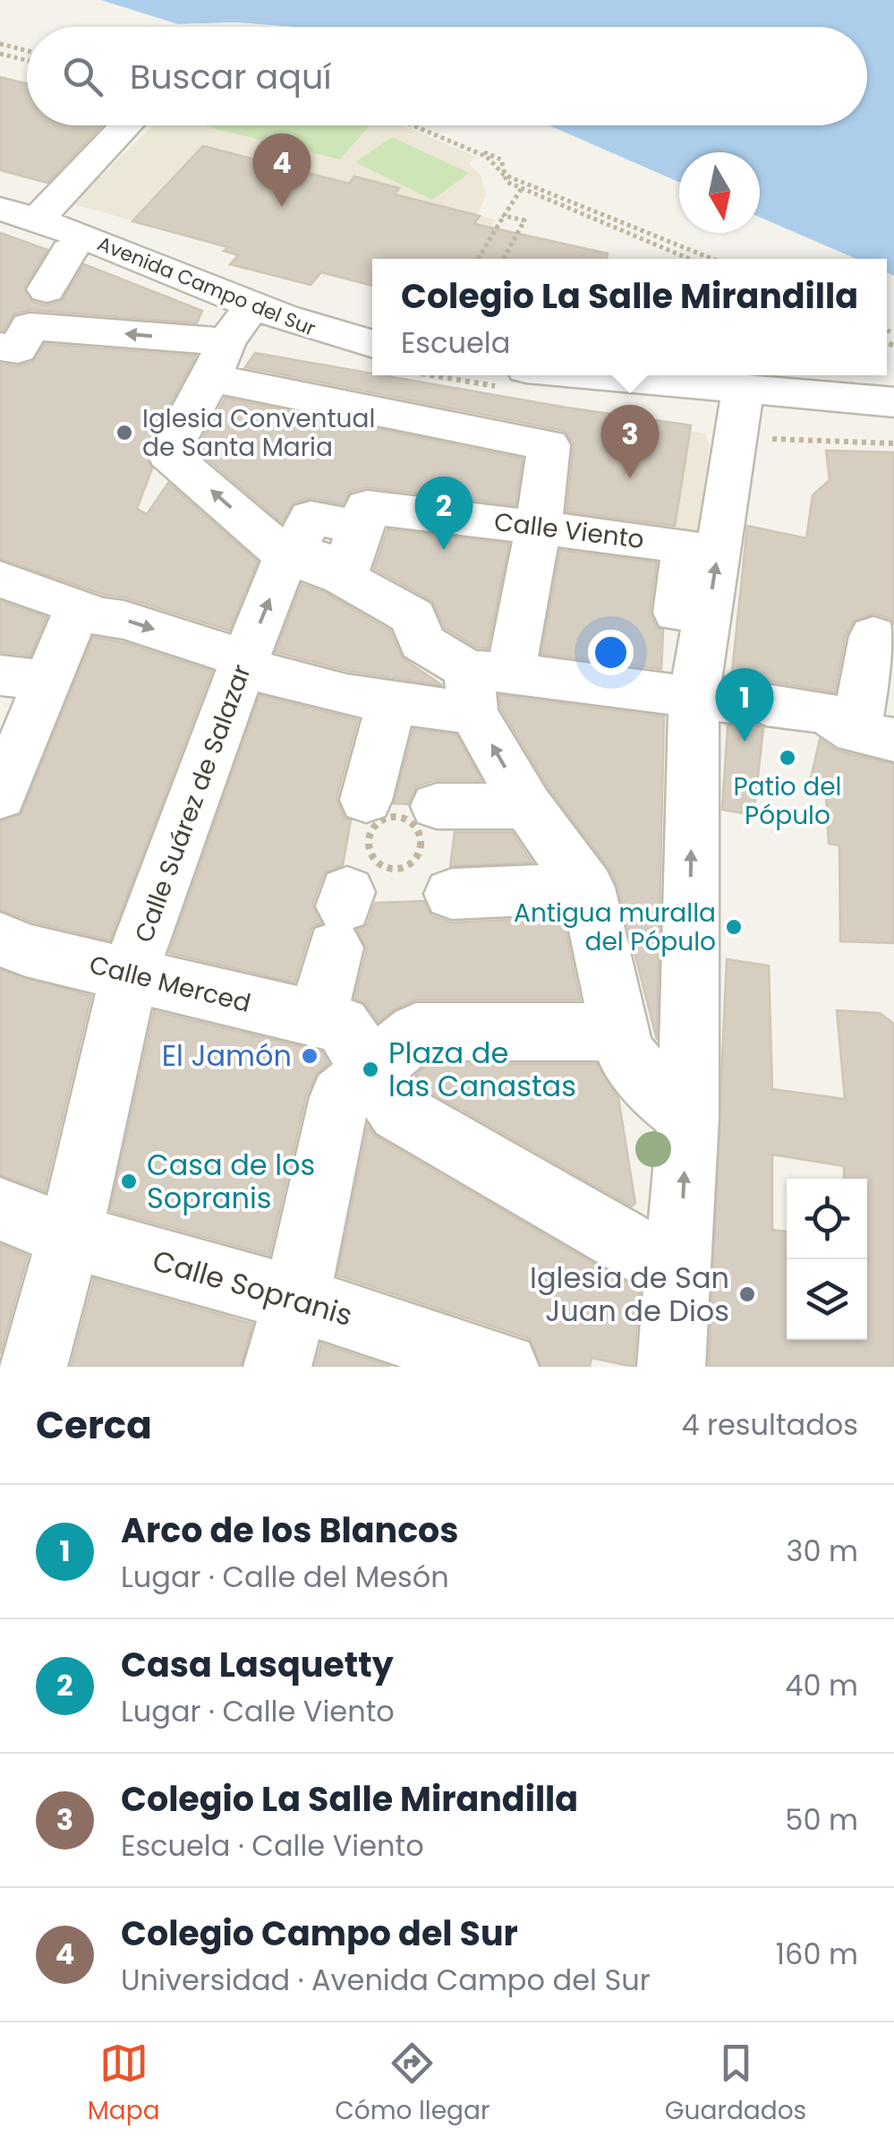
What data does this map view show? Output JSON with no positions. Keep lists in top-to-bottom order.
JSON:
{
  "streets": {
    "street": [
      "Avenida Campo del Sur",
      "Calle Viento",
      "Calle Suárez de Salazar",
      "Calle Merced",
      "Calle Sopranis"
    ]
  },
  "crossings": [
    ["Calle Suárez de Salazar", "Calle Merced"],
    ["Calle Suárez de Salazar", "Calle Sopranis"]
  ],
  "places": [
    "Iglesia Conventual de Santa Maria",
    "Patio del Pópulo",
    "Antigua muralla del Pópulo",
    "El Jamón",
    "Plaza de las Canastas",
    "Casa de los Sopranis",
    "Iglesia de San Juan de Dios"
  ],
  "north": "bottom",
  "page": {
    "search": "Buscar aquí",
    "pins": [
      "4",
      "3",
      "2",
      "1"
    ],
    "popup": ["Colegio La Salle Mirandilla", "Escuela"],
    "heading": ["Cerca", "4 resultados"],
    "list": [
      {
        "mark": "1",
        "name": "Arco de los Blancos",
        "note": "Lugar · Calle del Mesón",
        "value": "30 m"
      },
      {
        "mark": "2",
        "name": "Casa Lasquetty",
        "note": "Lugar · Calle Viento",
        "value": "40 m"
      },
      {
        "mark": "3",
        "name": "Colegio La Salle Mirandilla",
        "note": "Escuela · Calle Viento",
        "value": "50 m"
      },
      {
        "mark": "4",
        "name": "Colegio Campo del Sur",
        "note": "Universidad · Avenida Campo del Sur",
        "value": "160 m"
      }
    ],
    "nav": ["Mapa", "Cómo llegar", "Guardados"]
  }
}
